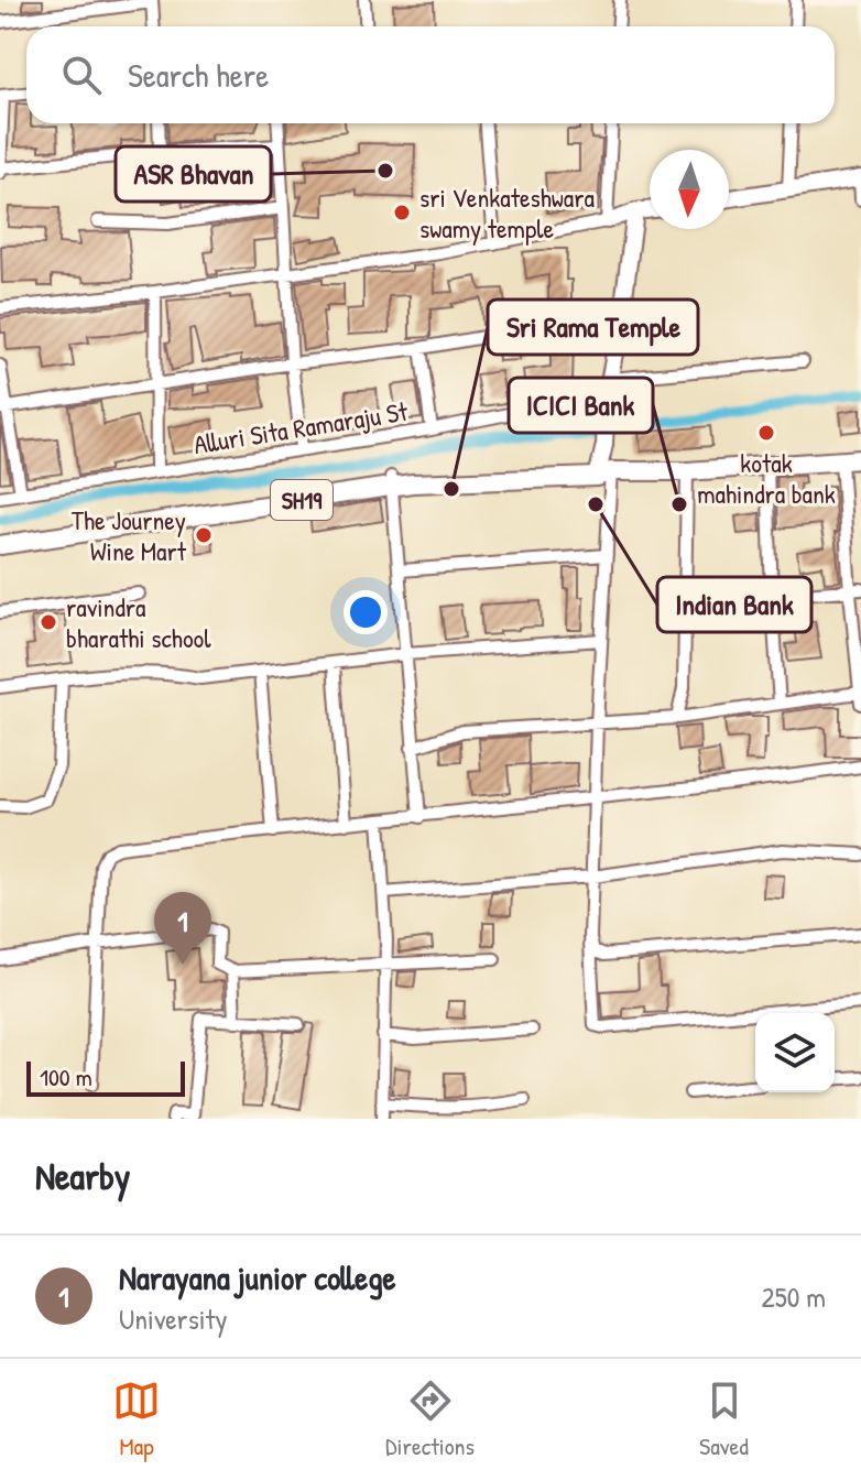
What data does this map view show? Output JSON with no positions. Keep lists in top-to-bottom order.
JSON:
{
  "streets": {
    "main road": ["SH19"],
    "street": ["Alluri Sita Ramaraju St"]
  },
  "places": [
    "ASR Bhavan",
    "sri Venkateshwara swamy temple",
    "kotak mahindra bank",
    "Sri Rama Temple",
    "Indian Bank",
    "ICICI Bank",
    "The Journey Wine Mart",
    "ravindra bharathi school"
  ],
  "scale_bar": "100 m",
  "north": "bottom",
  "page": {
    "search": "Search here",
    "pins": "1",
    "scale": "100 m",
    "heading": "Nearby",
    "list": [
      {
        "mark": "1",
        "name": "Narayana junior college",
        "note": "University",
        "value": "250 m"
      }
    ],
    "nav": ["Map", "Directions", "Saved"]
  }
}
